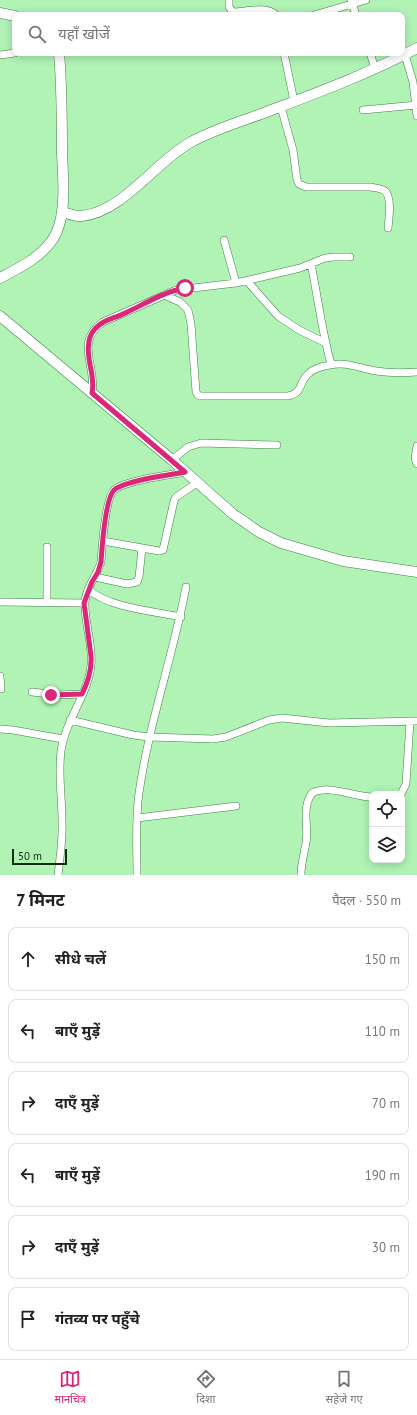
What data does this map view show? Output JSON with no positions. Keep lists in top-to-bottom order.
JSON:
{
  "scale_bar": "50 m",
  "page": {
    "search": "यहाँ खोजें",
    "scale": "50 m",
    "heading": ["7 मिनट", "पैदल · 550 m"],
    "list": [
      ["सीधे चलें", "150 m"],
      ["बाएँ मुड़ें", "110 m"],
      ["दाएँ मुड़ें", "70 m"],
      ["बाएँ मुड़ें", "190 m"],
      ["दाएँ मुड़ें", "30 m"],
      "गंतव्य पर पहुँचे"
    ],
    "nav": ["मानचित्र", "दिशा", "सहेजे गए"]
  }
}
